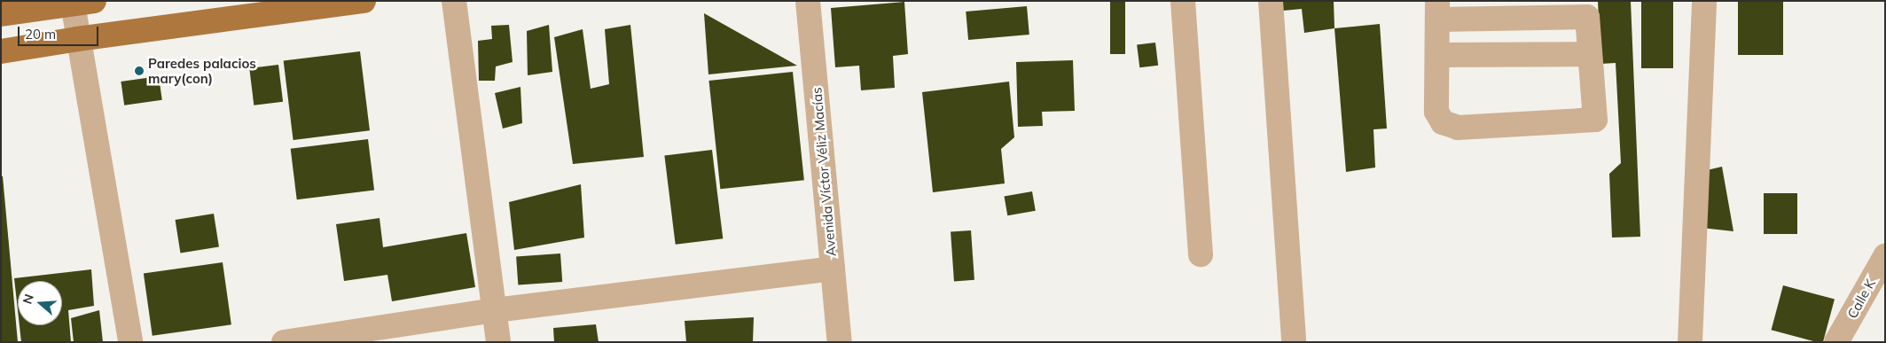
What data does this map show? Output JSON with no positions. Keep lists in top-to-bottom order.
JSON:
{
  "streets": {
    "street": ["Avenida Víctor Véliz Macías", "Calle K"]
  },
  "places": ["Paredes palacios mary(con)"],
  "scale_bar": "20 m",
  "north": "left"
}
